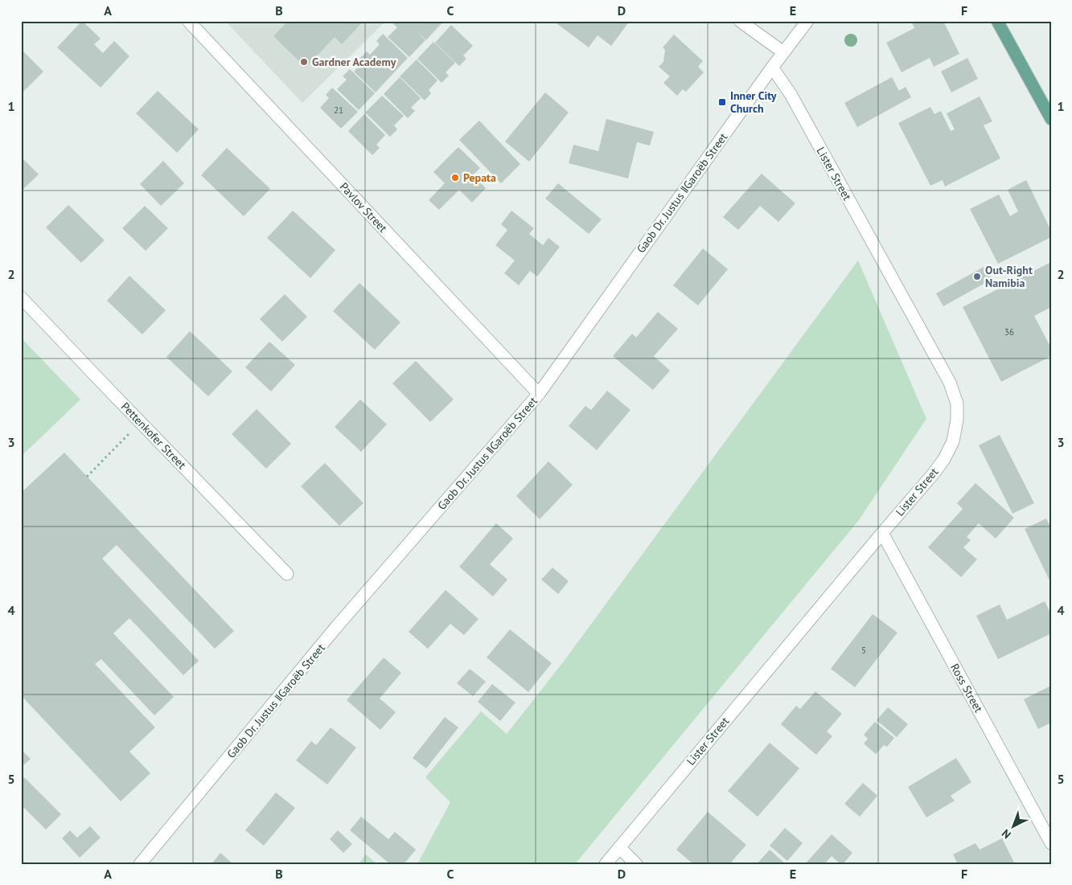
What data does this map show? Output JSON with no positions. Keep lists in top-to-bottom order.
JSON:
{
  "streets": {
    "street": [
      "Lister Street",
      "Gaob Dr. Justus ǁGaroëb Street",
      "Pavlov Street",
      "Pettenkofer Street",
      "Ross Street"
    ]
  },
  "crossings": [
    ["Lister Street", "Gaob Dr. Justus ǁGaroëb Street"],
    ["Lister Street", "Ross Street"],
    ["Gaob Dr. Justus ǁGaroëb Street", "Pavlov Street"]
  ],
  "places": {
    "other": ["Gardner Academy", "Pepata", "Out-Right Namibia"],
    "transit": ["Inner City Church"]
  },
  "house_numbers": ["21", "36", "5"],
  "north": "bottom left",
  "grid": {
    "columns": [
      "A",
      "B",
      "C",
      "D",
      "E",
      "F"
    ],
    "rows": [
      "1",
      "2",
      "3",
      "4",
      "5"
    ]
  }
}
